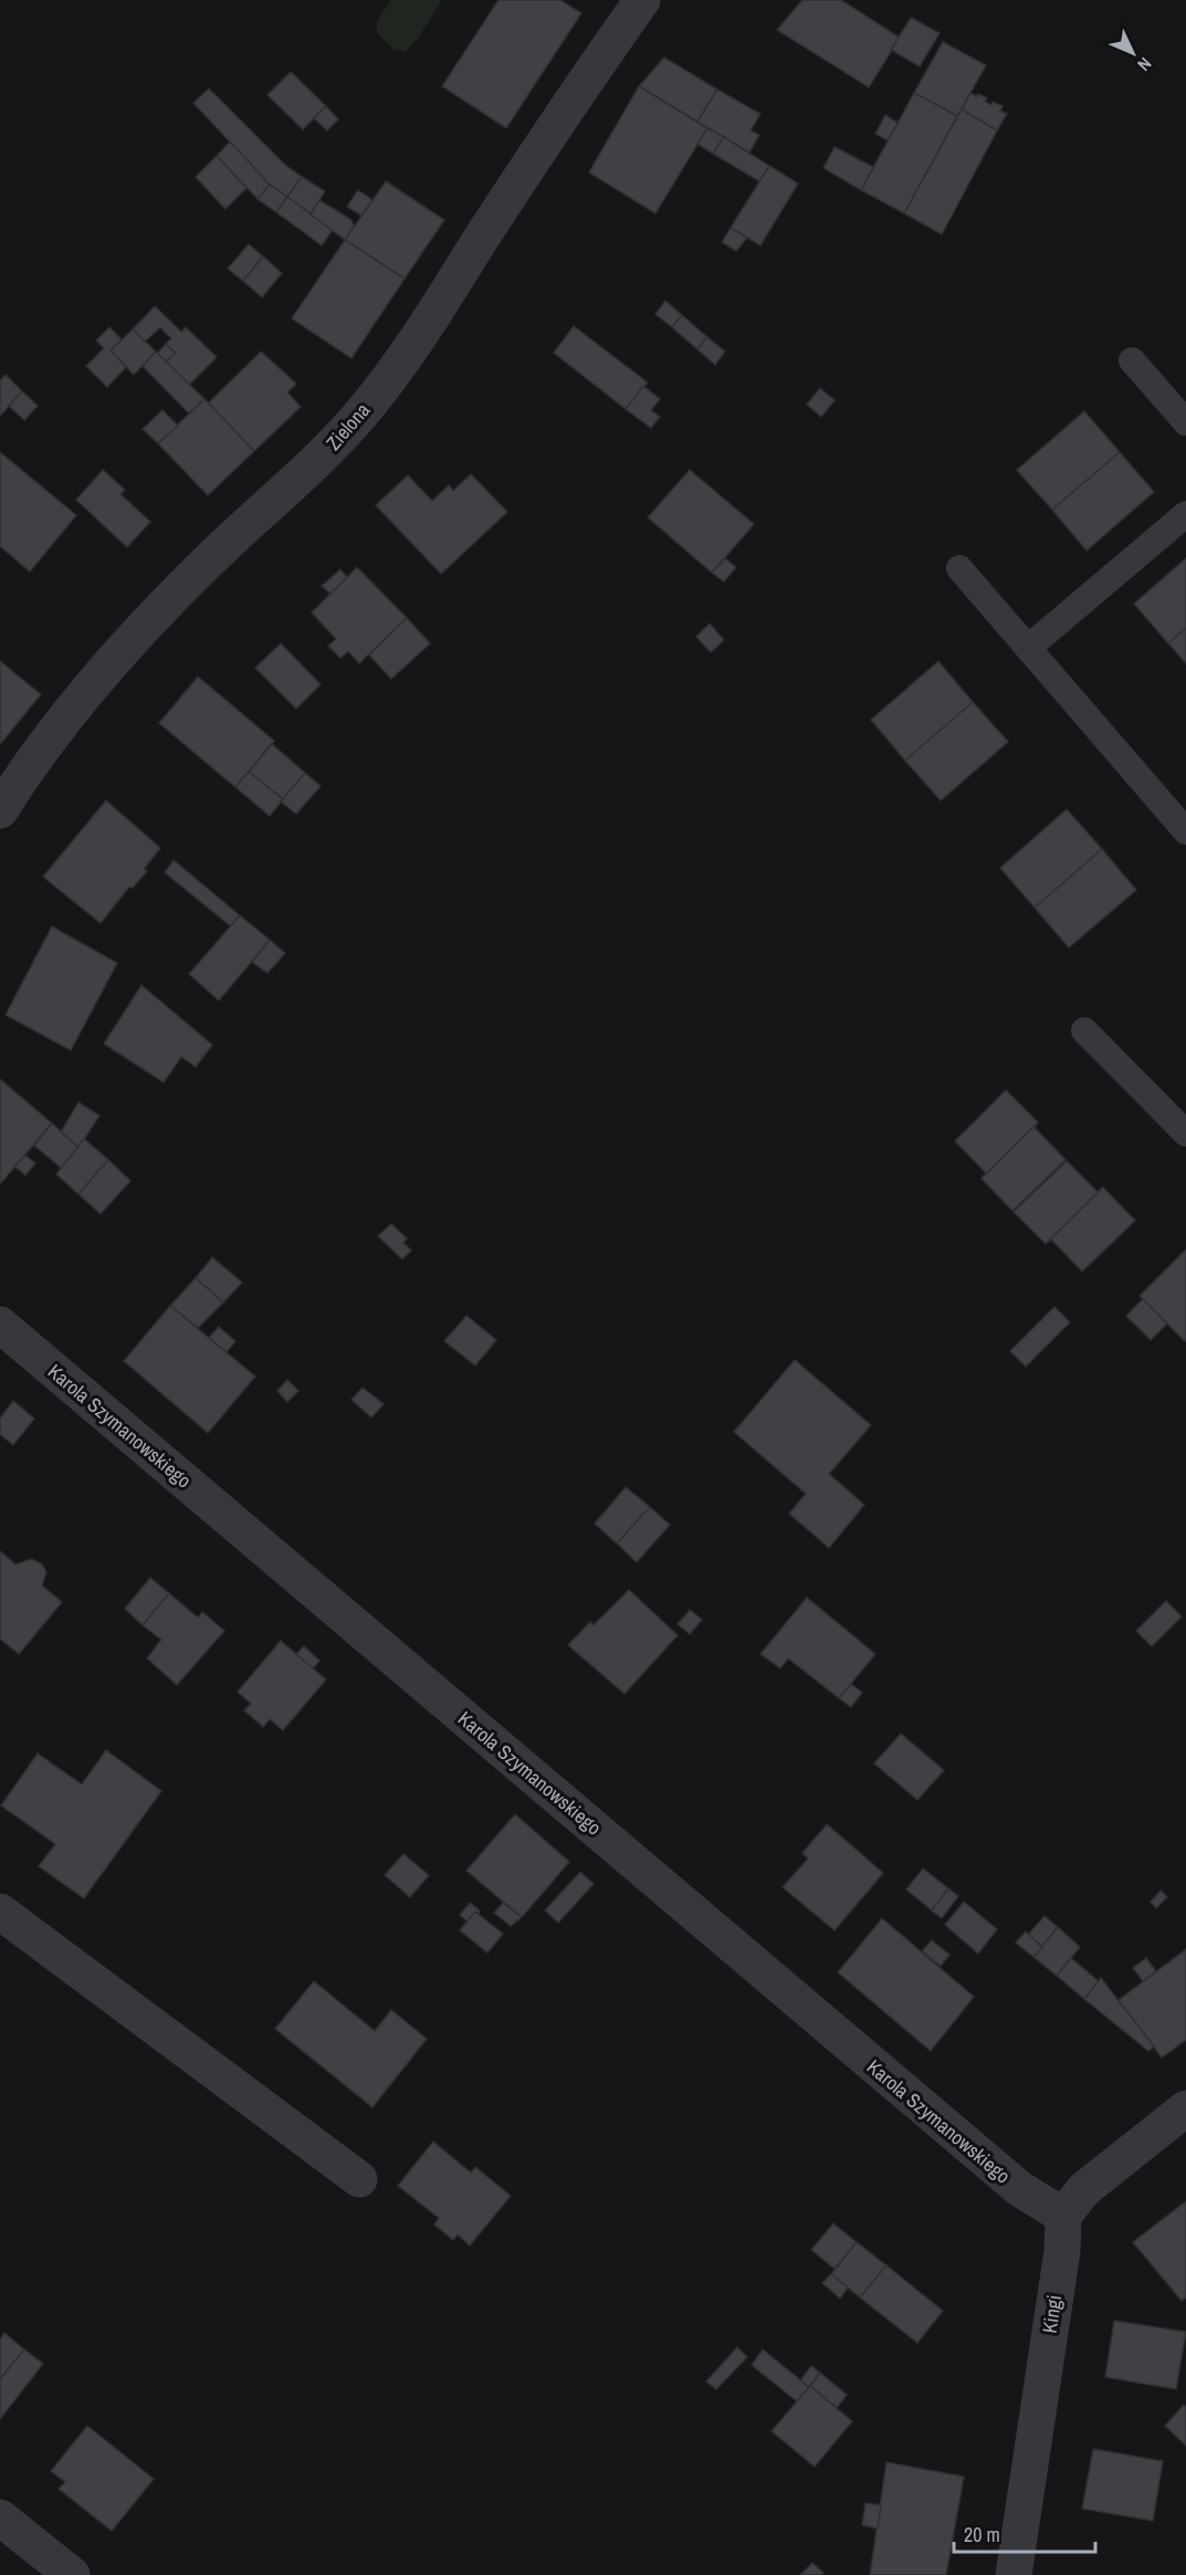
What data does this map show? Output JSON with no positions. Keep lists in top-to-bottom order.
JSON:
{
  "streets": {
    "street": ["Zielona", "Karola Szymanowskiego", "Kingi"]
  },
  "crossings": [
    ["Karola Szymanowskiego", "Kingi"]
  ],
  "scale_bar": "20 m",
  "north": "bottom right"
}
